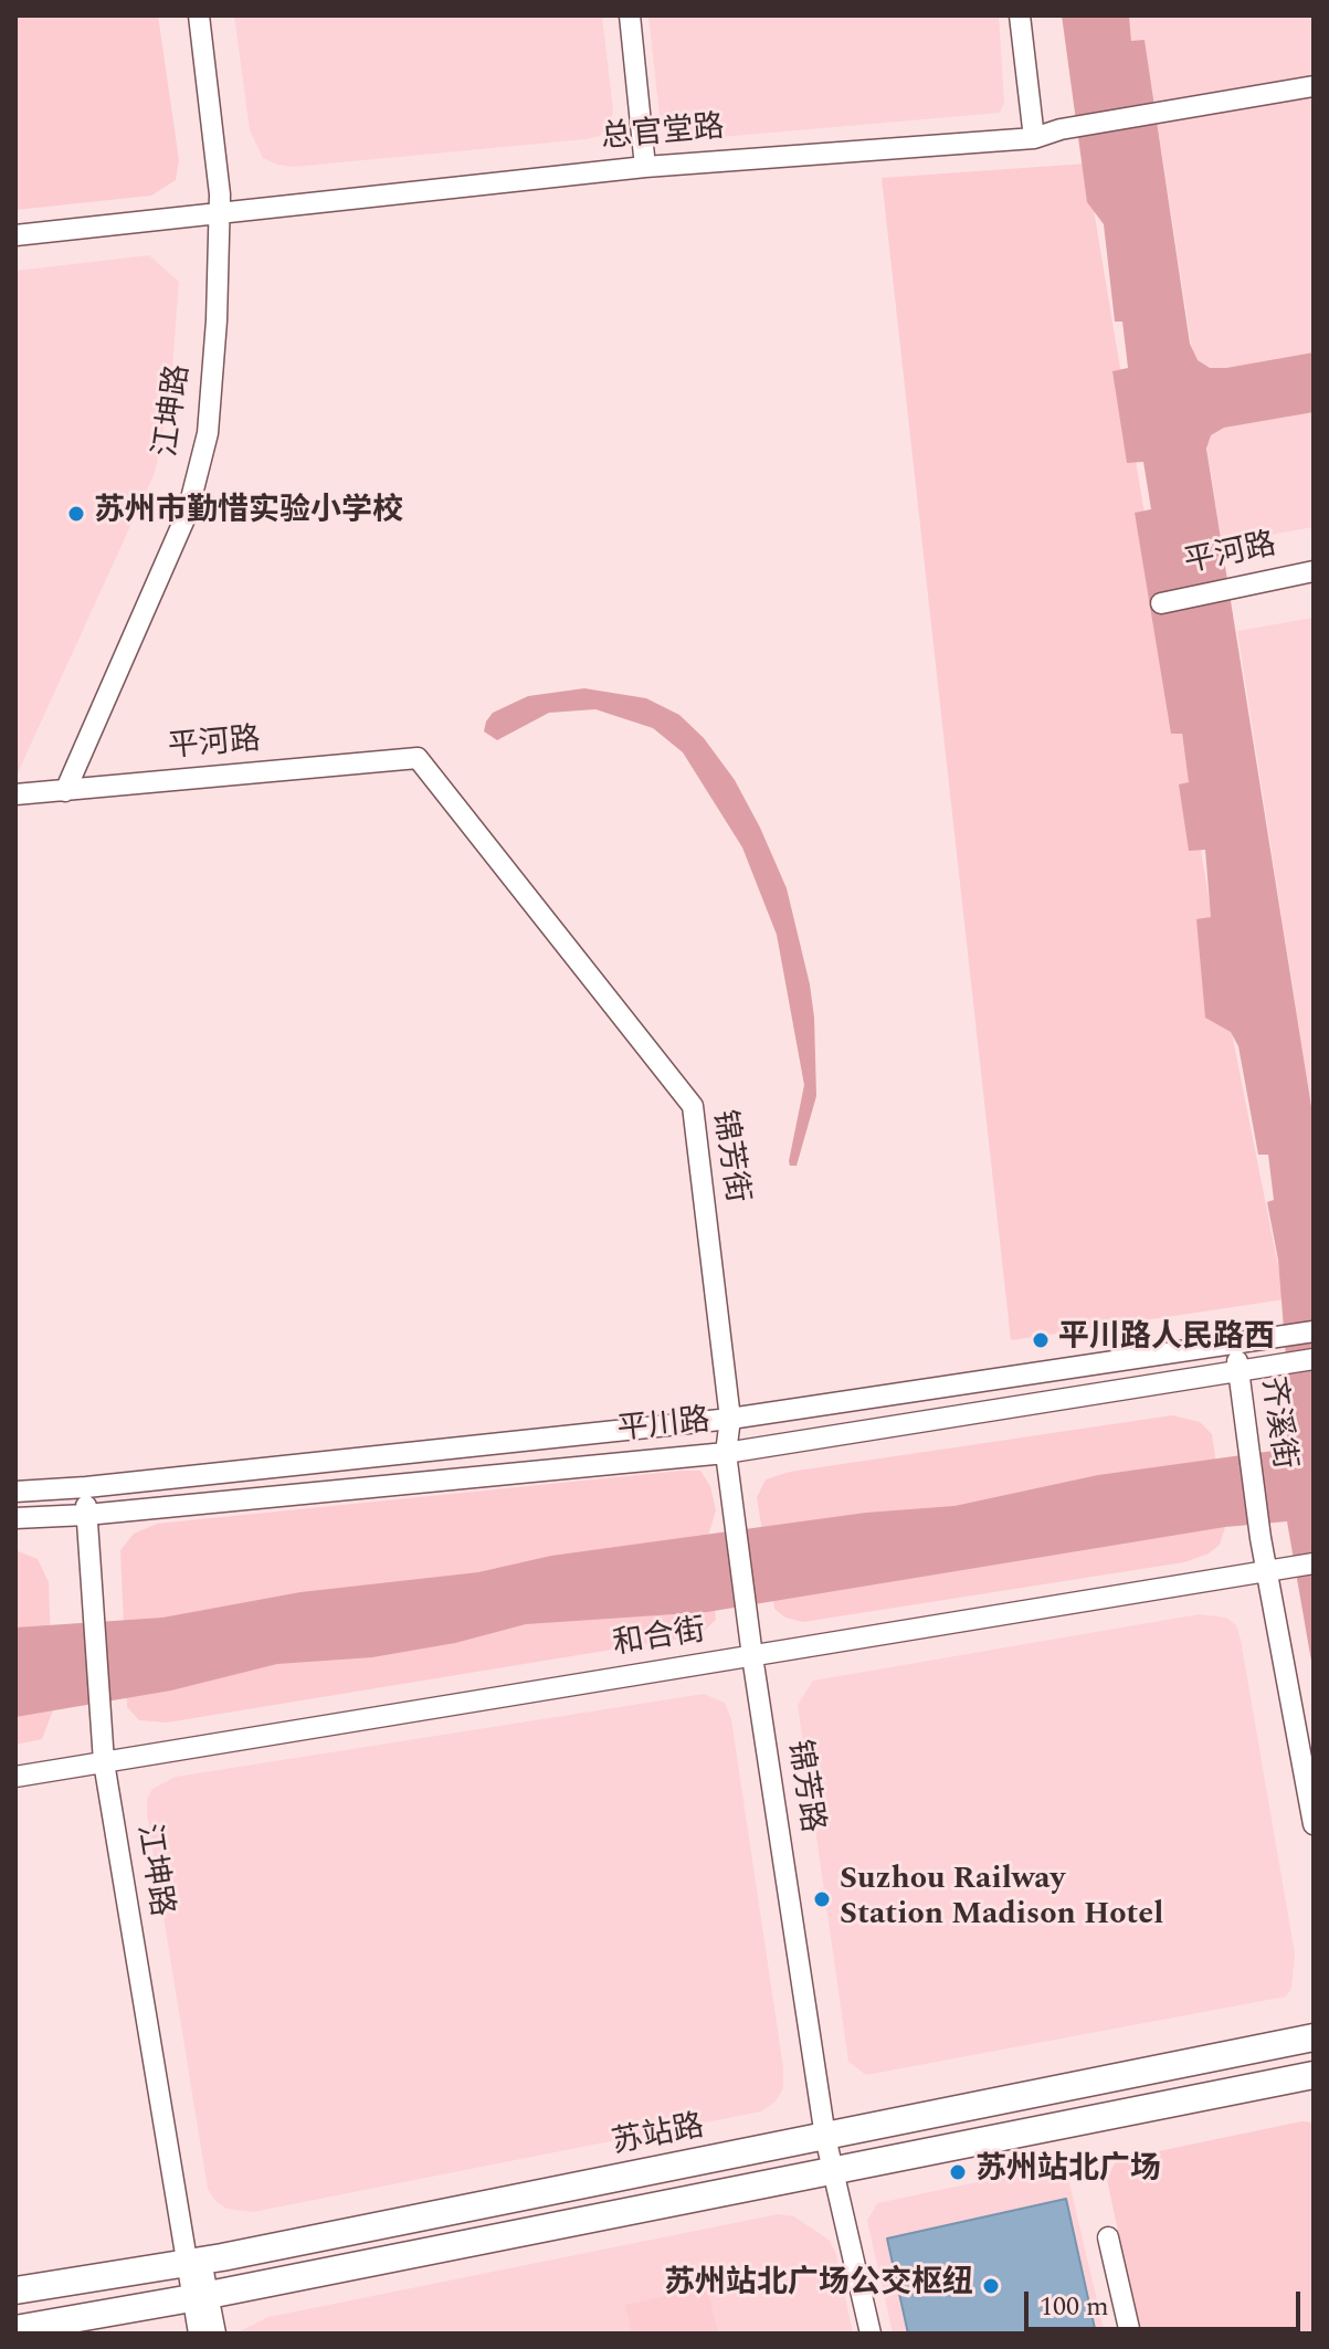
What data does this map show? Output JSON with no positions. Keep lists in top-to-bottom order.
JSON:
{
  "streets": {
    "main road": ["苏站路"],
    "street": [
      "总官堂路",
      "江坤路",
      "平河路",
      "锦芳街",
      "齐溪街",
      "平川路",
      "和合街",
      "锦芳路"
    ]
  },
  "crossings": [
    ["总官堂路", "江坤路"],
    ["江坤路", "平河路"],
    ["江坤路", "平川路"],
    ["江坤路", "和合街"],
    ["江坤路", "苏站路"],
    ["平河路", "锦芳街"],
    ["锦芳街", "平川路"],
    ["锦芳街", "和合街"],
    ["锦芳街", "锦芳路"],
    ["齐溪街", "平川路"],
    ["齐溪街", "和合街"],
    ["和合街", "锦芳路"],
    ["锦芳路", "苏站路"]
  ],
  "places": [
    "苏州市勤惜实验小学校",
    "平川路人民路西",
    "Suzhou Railway Station Madison Hotel",
    "苏州站北广场",
    "苏州站北广场公交枢纽"
  ],
  "scale_bar": "100 m"
}
